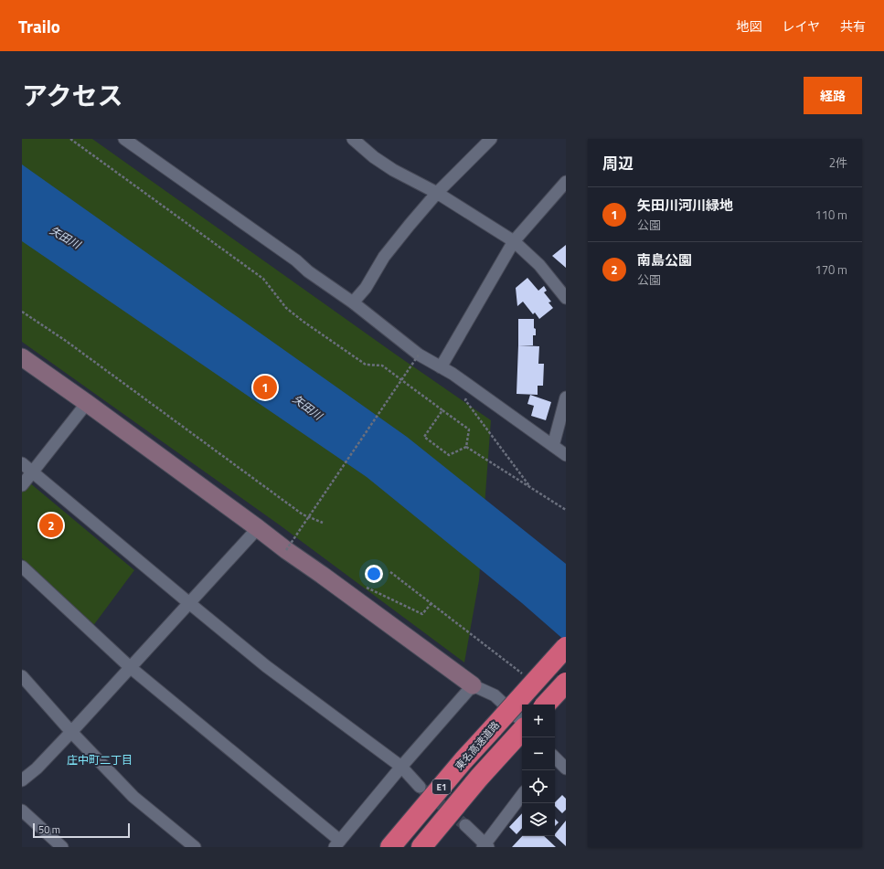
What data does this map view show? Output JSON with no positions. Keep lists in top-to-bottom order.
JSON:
{
  "streets": {
    "highway": ["東名高速道路", "E1"]
  },
  "districts": ["庄中町二丁目"],
  "water": ["矢田川"],
  "scale_bar": "50 m",
  "page": {
    "header": "Trailo",
    "nav": ["地図", "レイヤ", "共有"],
    "title": "アクセス",
    "buttons": "経路",
    "heading": ["周辺", "2件"],
    "list": [
      {
        "mark": "1",
        "name": "矢田川河川緑地",
        "note": "公園",
        "value": "110 m"
      },
      {
        "mark": "2",
        "name": "南島公園",
        "note": "公園",
        "value": "170 m"
      }
    ],
    "pins": ["1", "2"],
    "map_buttons": ["+", "−"],
    "scale": "50 m"
  }
}
